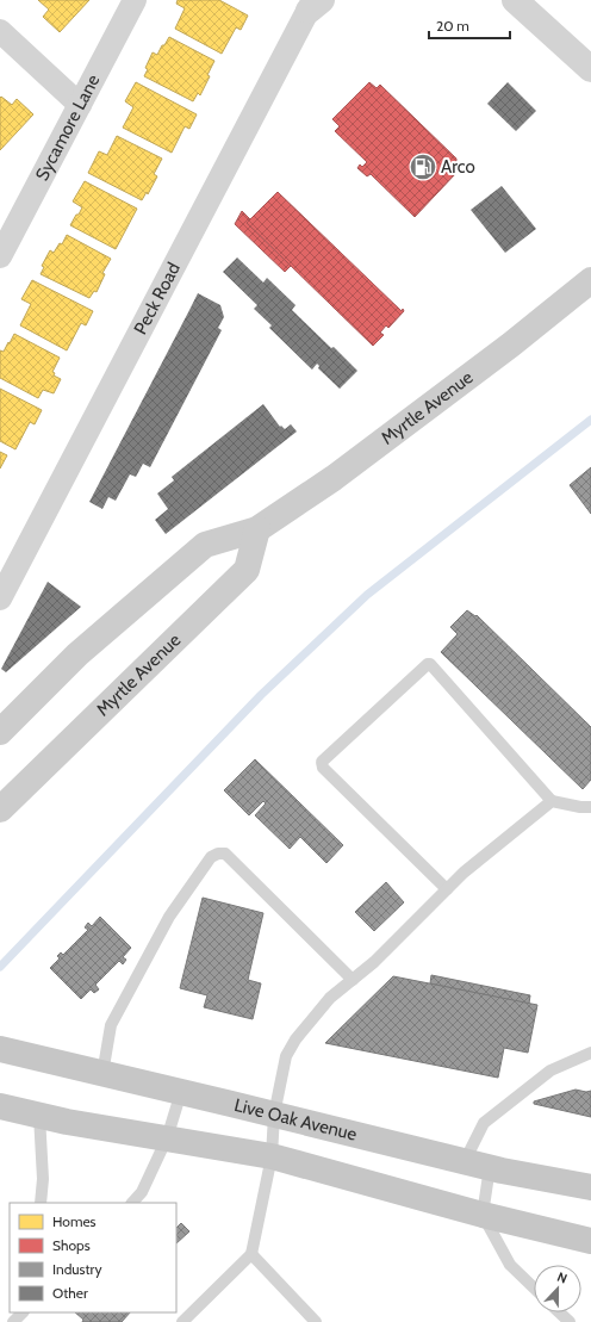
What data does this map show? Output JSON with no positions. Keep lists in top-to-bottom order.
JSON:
{
  "streets": {
    "main road": ["Myrtle Avenue", "Live Oak Avenue"],
    "street": ["Sycamore Lane", "Peck Road"]
  },
  "places": {
    "fuel station": ["Arco"]
  },
  "legend": [
    "Homes",
    "Shops",
    "Industry",
    "Other"
  ],
  "scale_bar": "20 m",
  "north": "top"
}
